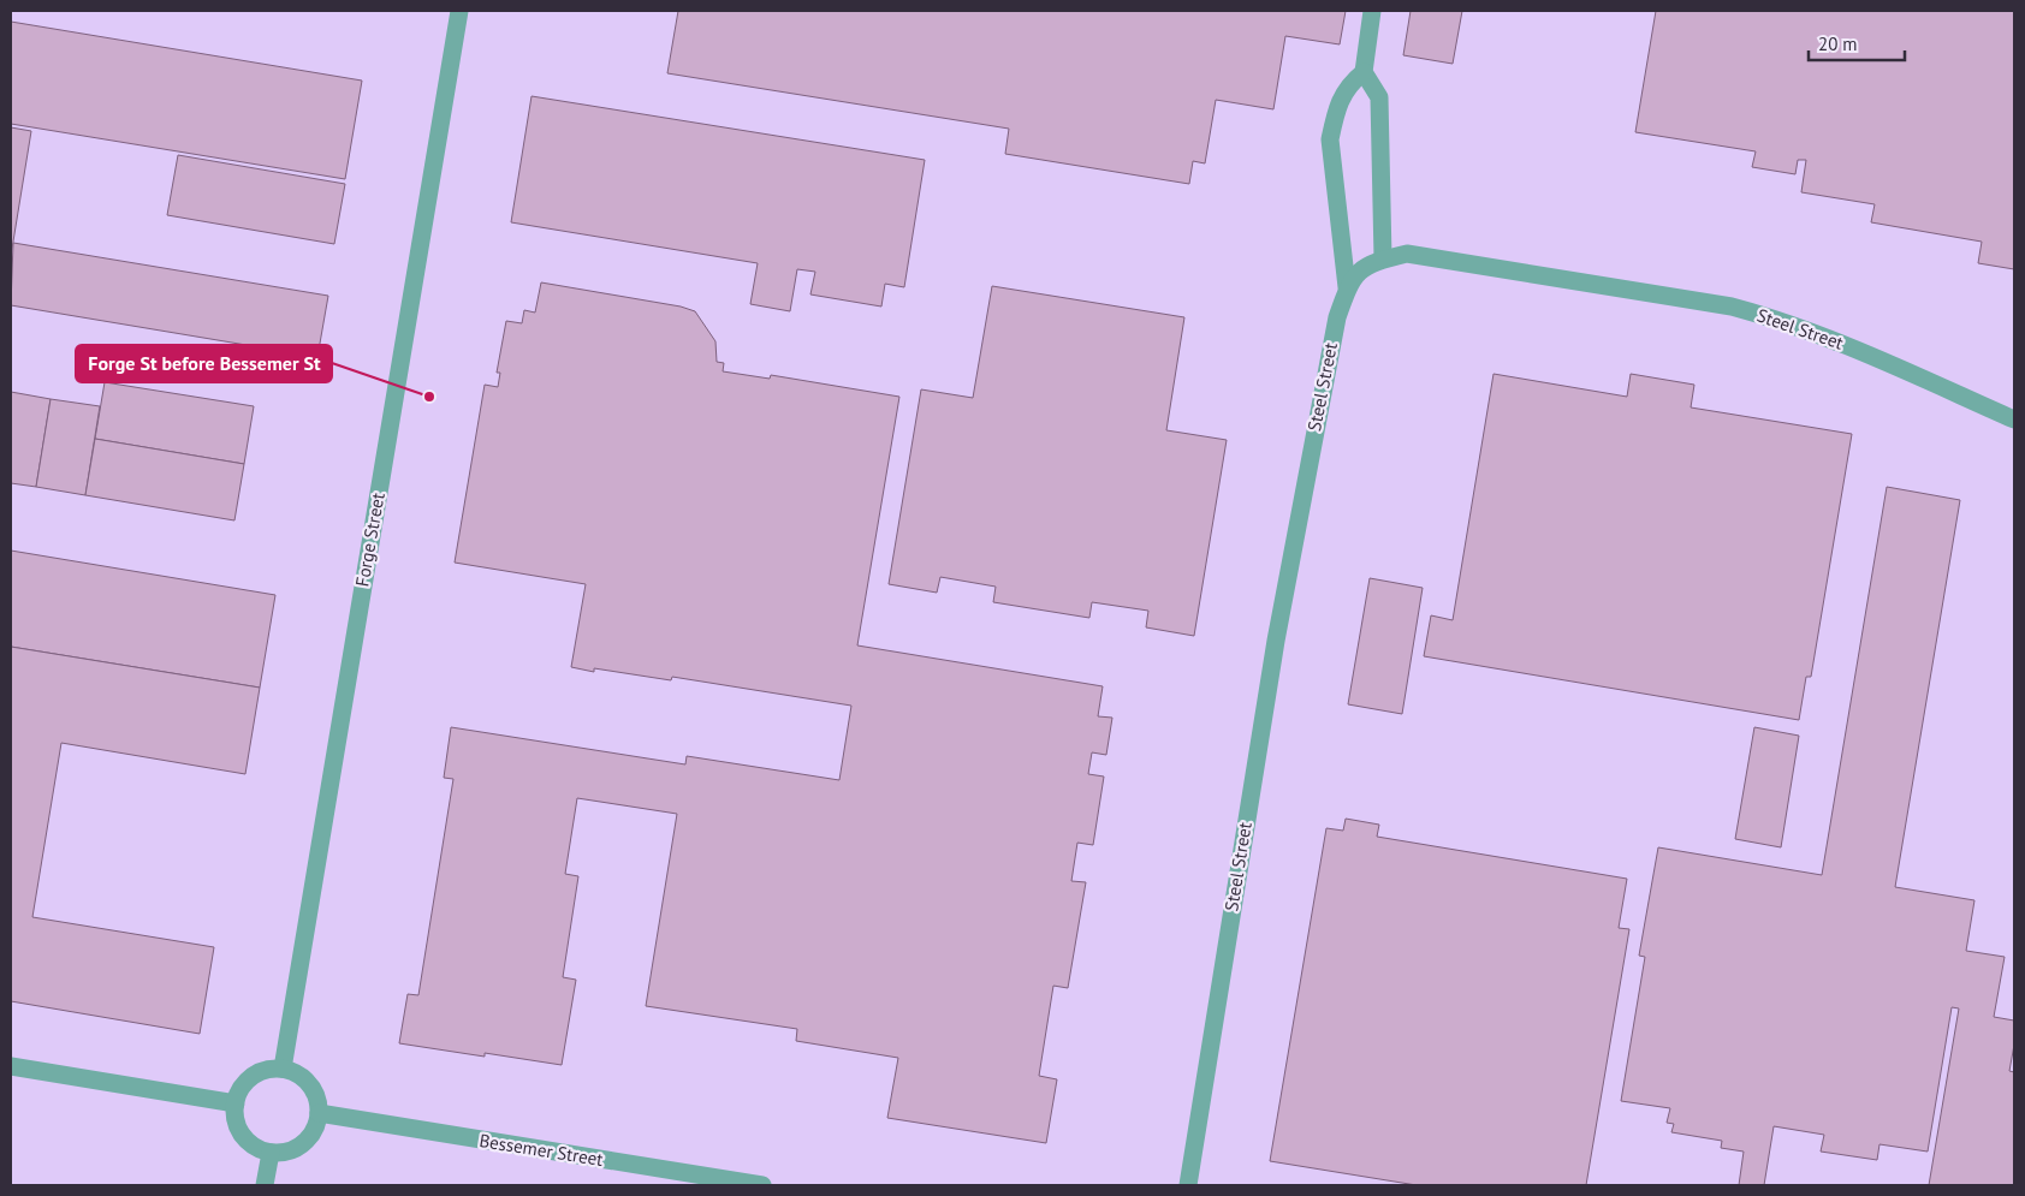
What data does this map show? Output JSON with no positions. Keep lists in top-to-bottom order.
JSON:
{
  "streets": {
    "street": ["Steel Street", "Forge Street", "Bessemer Street"]
  },
  "crossings": [
    ["Forge Street", "Bessemer Street"]
  ],
  "places": ["Forge St before Bessemer St"],
  "scale_bar": "20 m"
}
